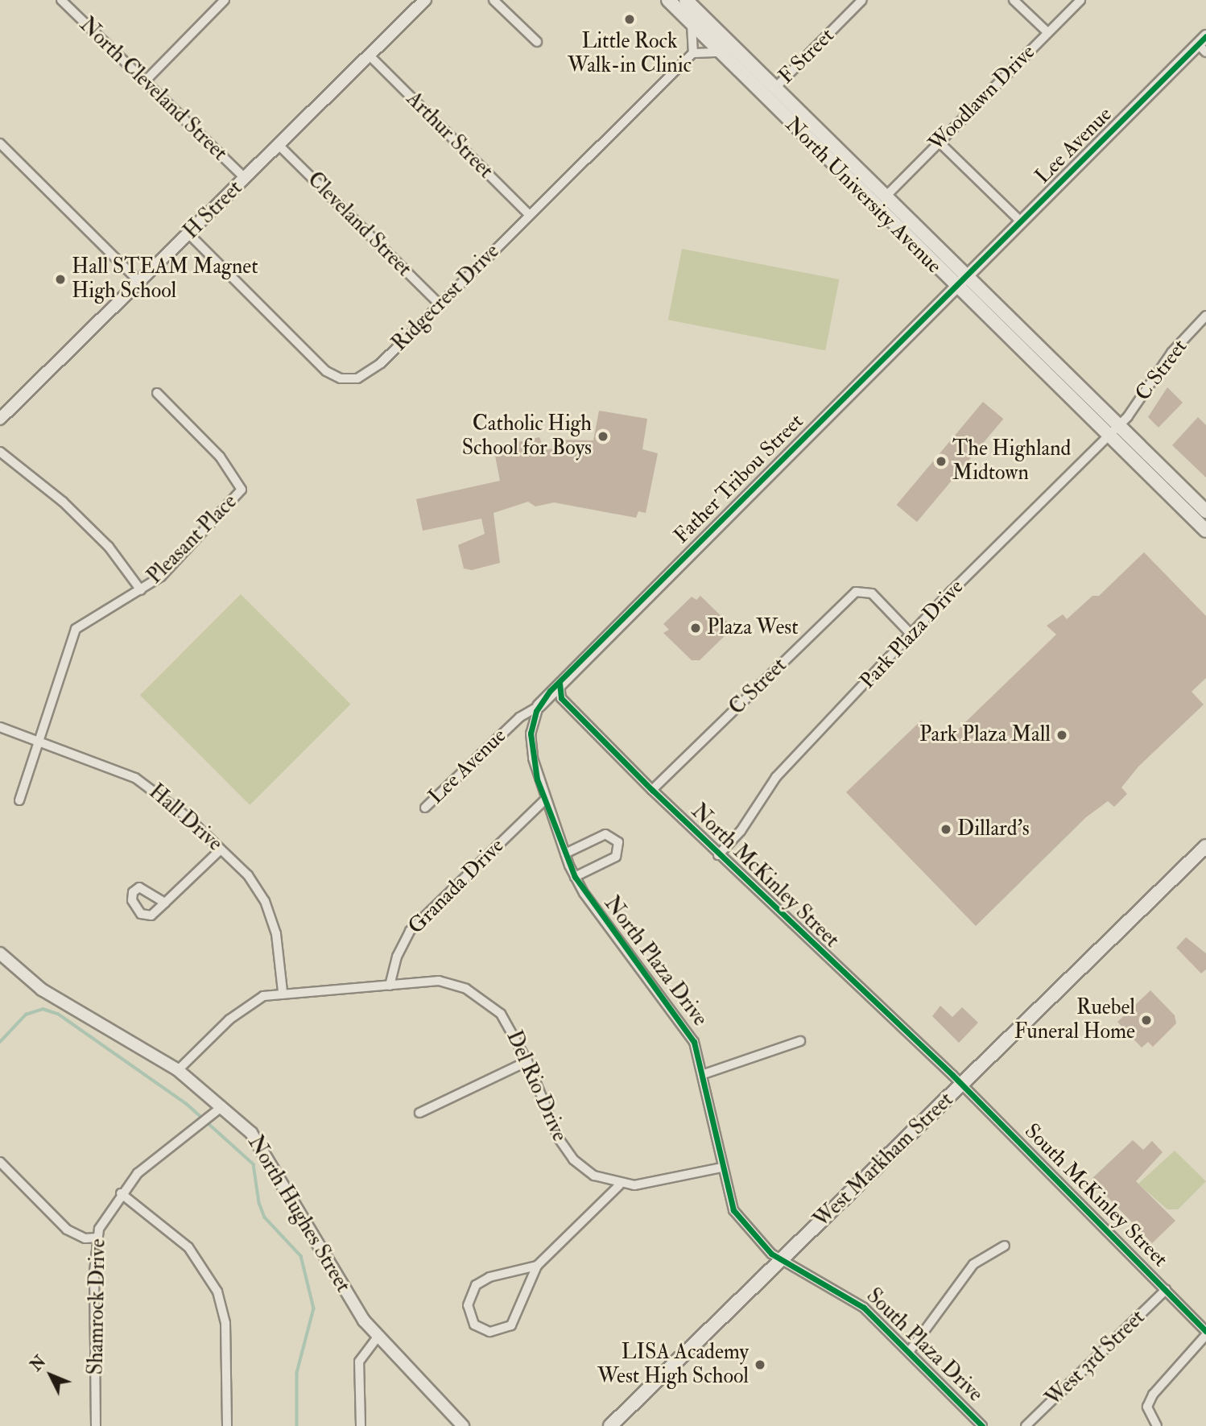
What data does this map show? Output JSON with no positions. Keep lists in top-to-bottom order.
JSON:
{
  "streets": {
    "main road": ["North University Avenue", "West Markham Street"],
    "street": [
      "F Street",
      "North Cleveland Street",
      "Woodlawn Drive",
      "Arthur Street",
      "Lee Avenue",
      "H Street",
      "Cleveland Street",
      "Ridgecrest Drive",
      "C Street",
      "Father Tribou Street",
      "Pleasant Place",
      "Park Plaza Drive",
      "Hall Drive",
      "North McKinley Street",
      "Granada Drive",
      "North Plaza Drive",
      "Del Rio Drive",
      "South McKinley Street",
      "North Hughes Street",
      "Shamrock Drive",
      "South Plaza Drive",
      "West 3rd Street"
    ]
  },
  "crossings": [
    ["F Street", "North University Avenue"],
    ["North Cleveland Street", "H Street"],
    ["Woodlawn Drive", "North University Avenue"],
    ["Arthur Street", "H Street"],
    ["Arthur Street", "Ridgecrest Drive"],
    ["Lee Avenue", "North University Avenue"],
    ["Lee Avenue", "Father Tribou Street"],
    ["Lee Avenue", "North Plaza Drive"],
    ["North University Avenue", "C Street"],
    ["North University Avenue", "Father Tribou Street"],
    ["North University Avenue", "Park Plaza Drive"],
    ["H Street", "Cleveland Street"],
    ["H Street", "Ridgecrest Drive"],
    ["Cleveland Street", "Ridgecrest Drive"],
    ["C Street", "Park Plaza Drive"],
    ["C Street", "North McKinley Street"],
    ["Father Tribou Street", "North McKinley Street"],
    ["Father Tribou Street", "North Plaza Drive"],
    ["Pleasant Place", "Hall Drive"],
    ["Park Plaza Drive", "North McKinley Street"],
    ["Hall Drive", "Del Rio Drive"],
    ["North McKinley Street", "West Markham Street"],
    ["North McKinley Street", "South McKinley Street"],
    ["Granada Drive", "North Plaza Drive"],
    ["Granada Drive", "Del Rio Drive"],
    ["North Plaza Drive", "Del Rio Drive"],
    ["North Plaza Drive", "West Markham Street"],
    ["North Plaza Drive", "South Plaza Drive"],
    ["Del Rio Drive", "North Hughes Street"],
    ["West Markham Street", "South McKinley Street"],
    ["West Markham Street", "South Plaza Drive"],
    ["South McKinley Street", "West 3rd Street"],
    ["North Hughes Street", "Shamrock Drive"]
  ],
  "places": [
    "Little Rock Walk-in Clinic",
    "Hall STEAM Magnet High School",
    "Catholic High School for Boys",
    "The Highland Midtown",
    "Plaza West",
    "Park Plaza Mall",
    "Dillard's",
    "Ruebel Funeral Home",
    "LISA Academy West High School"
  ],
  "north": "top left"
}
